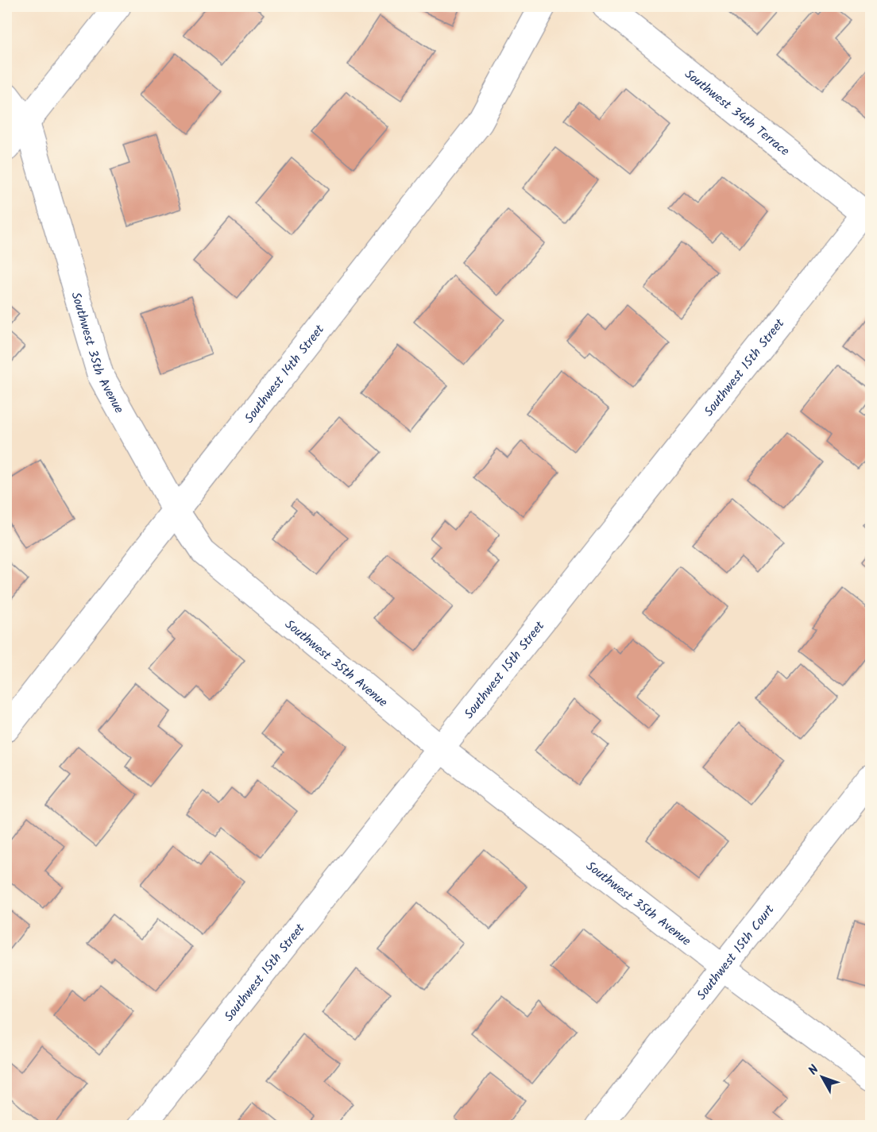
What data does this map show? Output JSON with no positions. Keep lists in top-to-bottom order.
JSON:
{
  "streets": {
    "street": [
      "Southwest 34th Terrace",
      "Southwest 35th Avenue",
      "Southwest 15th Street",
      "Southwest 14th Street",
      "Southwest 15th Court"
    ]
  },
  "crossings": [
    ["Southwest 34th Terrace", "Southwest 15th Street"],
    ["Southwest 35th Avenue", "Southwest 15th Street"],
    ["Southwest 35th Avenue", "Southwest 14th Street"],
    ["Southwest 35th Avenue", "Southwest 15th Court"]
  ],
  "north": "top left"
}
